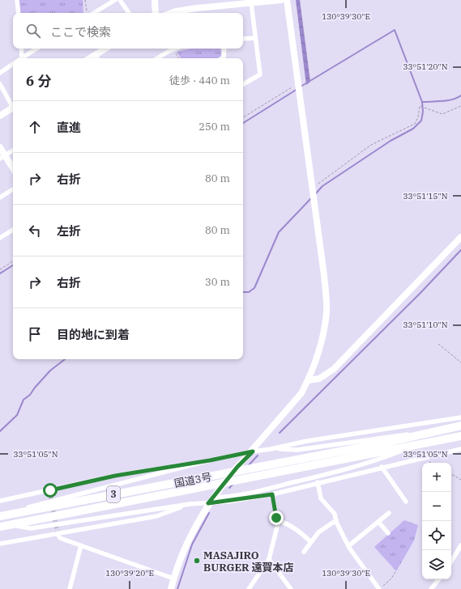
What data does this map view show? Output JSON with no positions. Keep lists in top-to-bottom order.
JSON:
{
  "streets": {
    "highway": ["国道3号", "3"]
  },
  "places": ["MASAJIRO BURGER 遠賀本店"],
  "page": {
    "search": "ここで検索",
    "heading": ["6 分", "徒歩 · 440 m"],
    "list": [
      ["直進", "250 m"],
      ["右折", "80 m"],
      ["左折", "80 m"],
      ["右折", "30 m"],
      "目的地に到着"
    ],
    "map_buttons": ["+", "−"]
  },
  "coordinates": [
    "130°39'30\"E",
    "33°51'20\"N",
    "33°51'15\"N",
    "33°51'10\"N",
    "33°51'05\"N",
    "130°39'20\"E"
  ]
}
